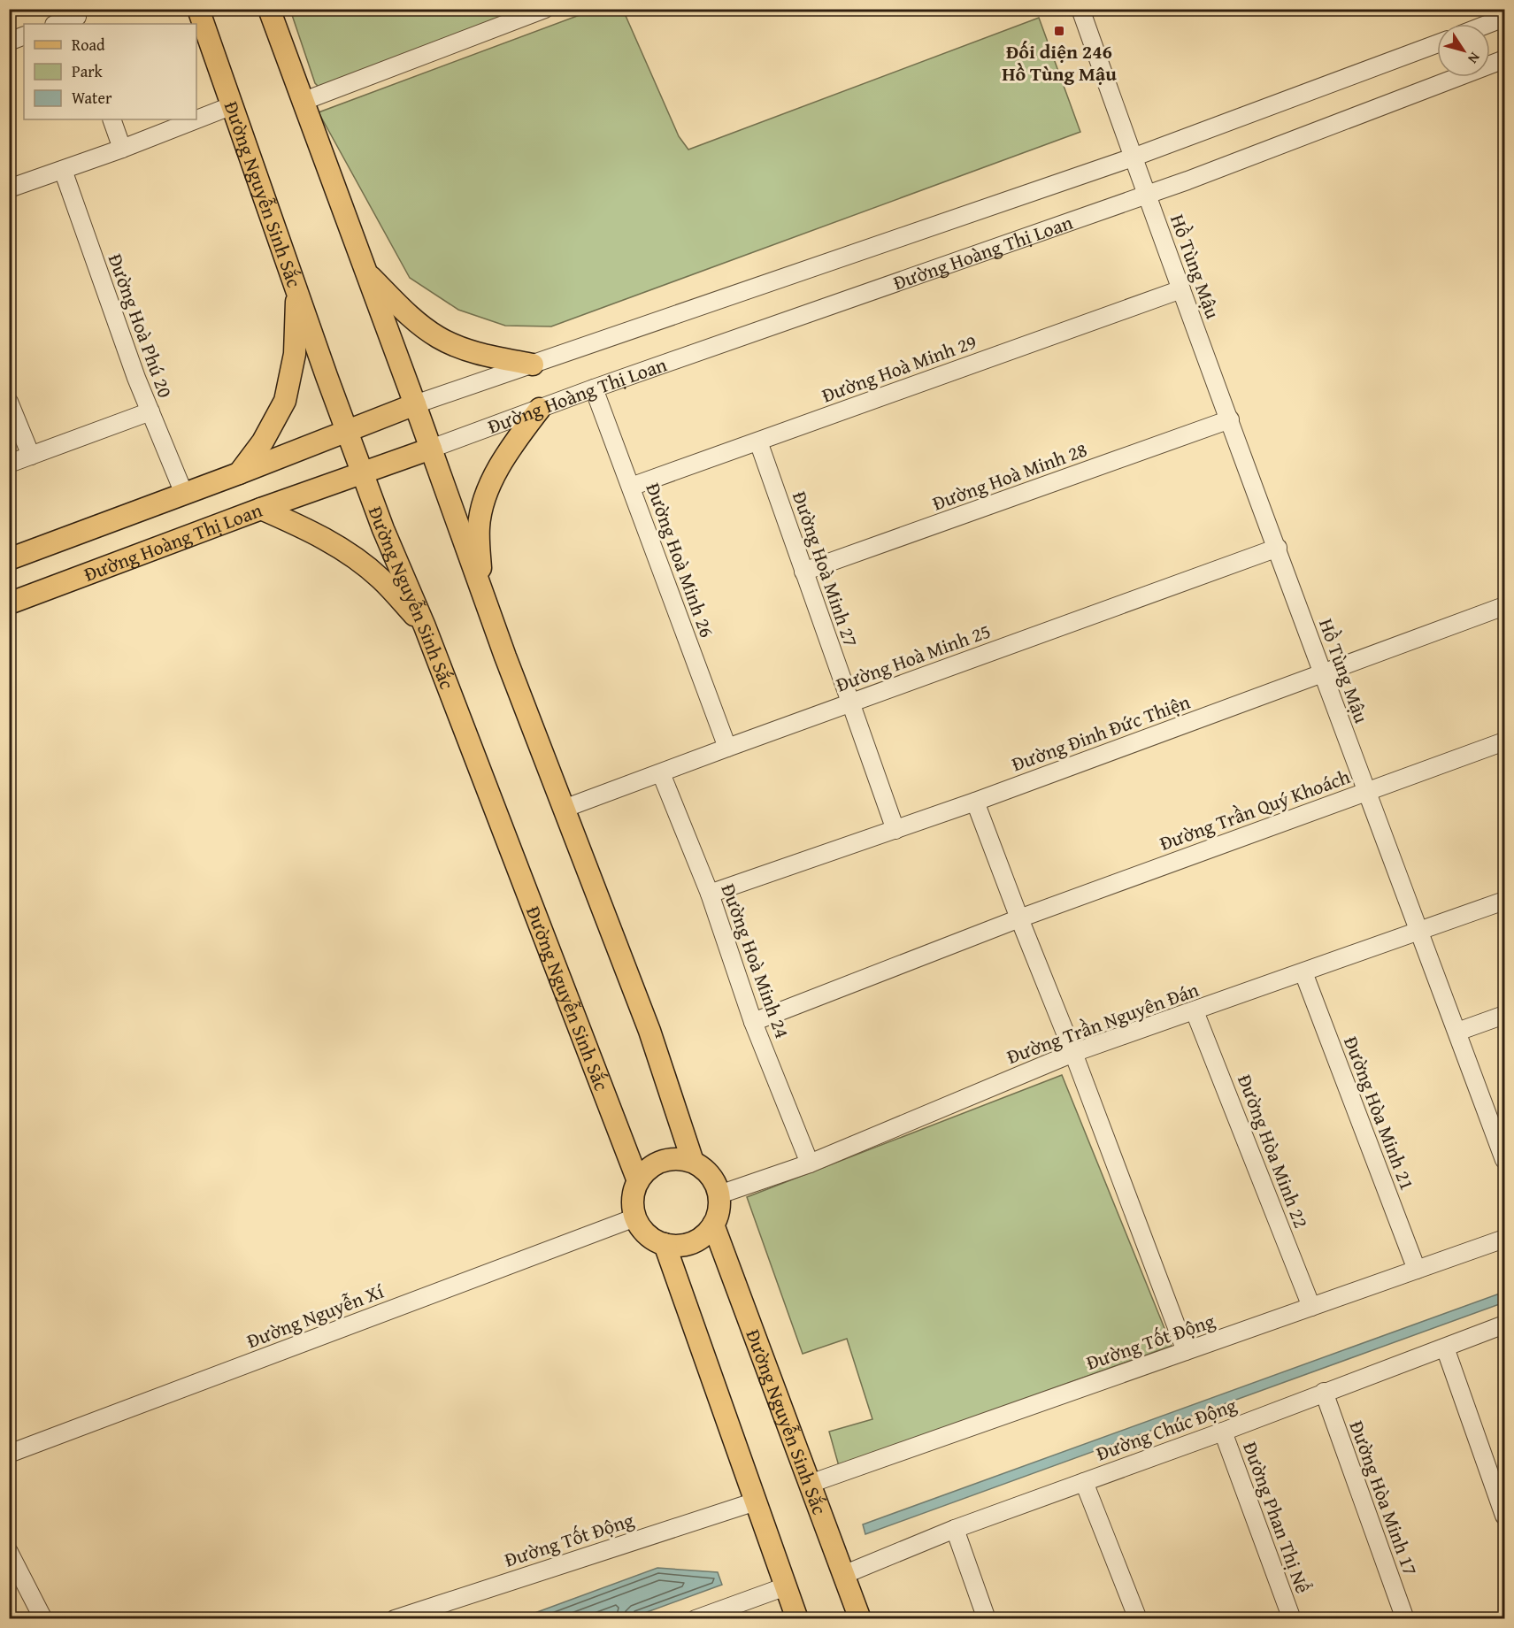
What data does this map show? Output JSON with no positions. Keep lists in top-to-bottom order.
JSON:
{
  "streets": {
    "main road": ["Đường Nguyễn Sinh Sắc", "Đường Hoàng Thị Loan"],
    "street": [
      "Hồ Tùng Mậu",
      "Đường Hoà Phú 20",
      "Đường Hoà Minh 29",
      "Đường Hoà Minh 28",
      "Đường Hoà Minh 26",
      "Đường Hoà Minh 27",
      "Đường Hoà Minh 25",
      "Đường Đinh Đức Thiện",
      "Đường Trần Quý Khoách",
      "Đường Hoà Minh 24",
      "Đường Trần Nguyên Đán",
      "Đường Hòa Minh 21",
      "Đường Hòa Minh 22",
      "Đường Nguyễn Xí",
      "Đường Tốt Động",
      "Đường Chúc Động",
      "Đường Hòa Minh 17",
      "Đường Phan Thị Nể"
    ]
  },
  "crossings": [
    ["Đường Nguyễn Sinh Sắc", "Đường Hoàng Thị Loan"],
    ["Đường Nguyễn Sinh Sắc", "Đường Trần Nguyên Đán"],
    ["Đường Nguyễn Sinh Sắc", "Đường Nguyễn Xí"],
    ["Đường Nguyễn Sinh Sắc", "Đường Tốt Động"],
    ["Đường Nguyễn Sinh Sắc", "Đường Chúc Động"],
    ["Đường Hoàng Thị Loan", "Hồ Tùng Mậu"],
    ["Đường Hoàng Thị Loan", "Đường Hoà Phú 20"],
    ["Đường Hoàng Thị Loan", "Đường Hoà Minh 26"],
    ["Hồ Tùng Mậu", "Đường Hoà Minh 29"],
    ["Hồ Tùng Mậu", "Đường Hoà Minh 28"],
    ["Hồ Tùng Mậu", "Đường Hoà Minh 25"],
    ["Hồ Tùng Mậu", "Đường Đinh Đức Thiện"],
    ["Hồ Tùng Mậu", "Đường Trần Quý Khoách"],
    ["Hồ Tùng Mậu", "Đường Trần Nguyên Đán"],
    ["Đường Hoà Minh 29", "Đường Hoà Minh 26"],
    ["Đường Hoà Minh 29", "Đường Hoà Minh 27"],
    ["Đường Hoà Minh 28", "Đường Hoà Minh 27"],
    ["Đường Hoà Minh 26", "Đường Hoà Minh 25"],
    ["Đường Hoà Minh 27", "Đường Hoà Minh 25"],
    ["Đường Hoà Minh 27", "Đường Đinh Đức Thiện"],
    ["Đường Hoà Minh 25", "Đường Hoà Minh 24"],
    ["Đường Đinh Đức Thiện", "Đường Hoà Minh 24"],
    ["Đường Trần Quý Khoách", "Đường Hoà Minh 24"],
    ["Đường Hoà Minh 24", "Đường Trần Nguyên Đán"],
    ["Đường Trần Nguyên Đán", "Đường Hòa Minh 21"],
    ["Đường Trần Nguyên Đán", "Đường Hòa Minh 22"],
    ["Đường Trần Nguyên Đán", "Đường Nguyễn Xí"],
    ["Đường Hòa Minh 21", "Đường Tốt Động"],
    ["Đường Hòa Minh 22", "Đường Tốt Động"],
    ["Đường Chúc Động", "Đường Hòa Minh 17"],
    ["Đường Chúc Động", "Đường Phan Thị Nể"]
  ],
  "places": {
    "transit": ["Đối diện 246 Hồ Tùng Mậu"]
  },
  "legend": ["Road", "Park", "Water"],
  "north": "bottom right"
}
